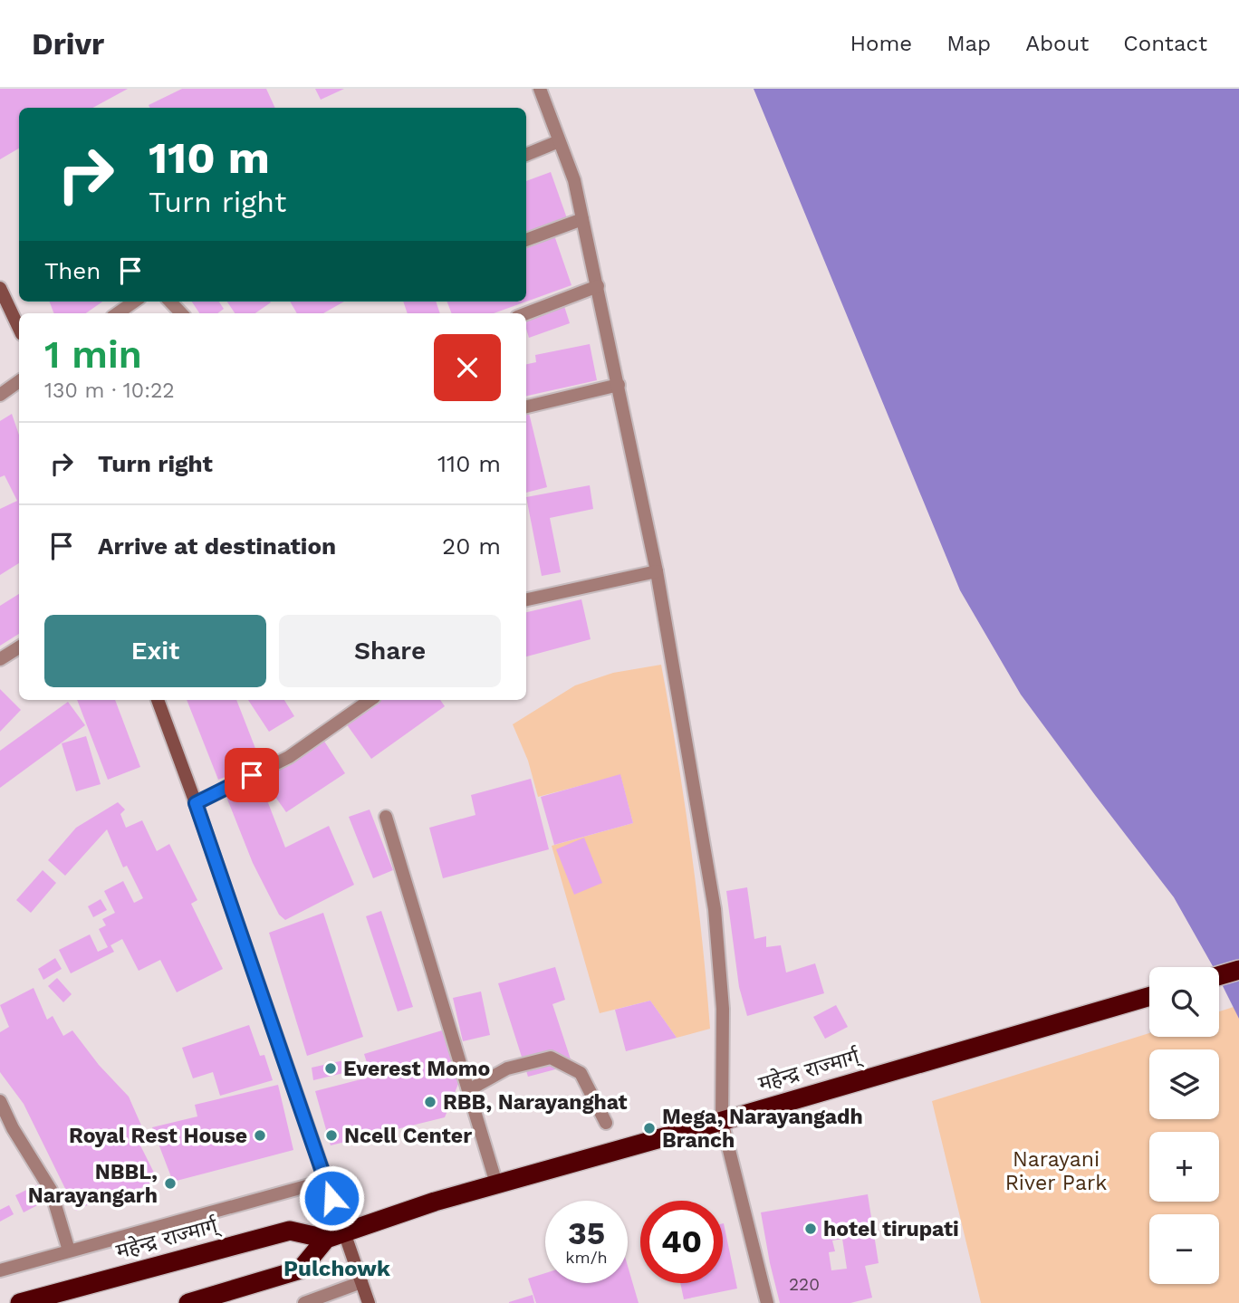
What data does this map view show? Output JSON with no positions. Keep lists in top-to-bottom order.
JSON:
{
  "streets": {
    "highway": ["महेन्द्र राज्मार्ग्"]
  },
  "districts": ["Pulchowk"],
  "parks": ["Narayani River Park"],
  "places": [
    "Everest Momo",
    "RBB, Narayanghat",
    "Mega, Narayangadh Branch",
    "Royal Rest House",
    "Ncell Center",
    "NBBL, Narayangarh",
    "hotel tirupati"
  ],
  "house_numbers": ["220"],
  "page": {
    "header": "Drivr",
    "nav": [
      "Home",
      "Map",
      "About",
      "Contact"
    ],
    "turn": ["110 m", "Turn right"],
    "then": "Then",
    "heading": ["1 min", "130 m · 10:22"],
    "list": [
      {
        "name": "Turn right",
        "value": "110 m"
      },
      {
        "name": "Arrive at destination",
        "value": "20 m"
      }
    ],
    "buttons": ["Exit", "Share"],
    "map_buttons": ["+", "−"],
    "speed": "35 km/h",
    "limit": "40"
  }
}
